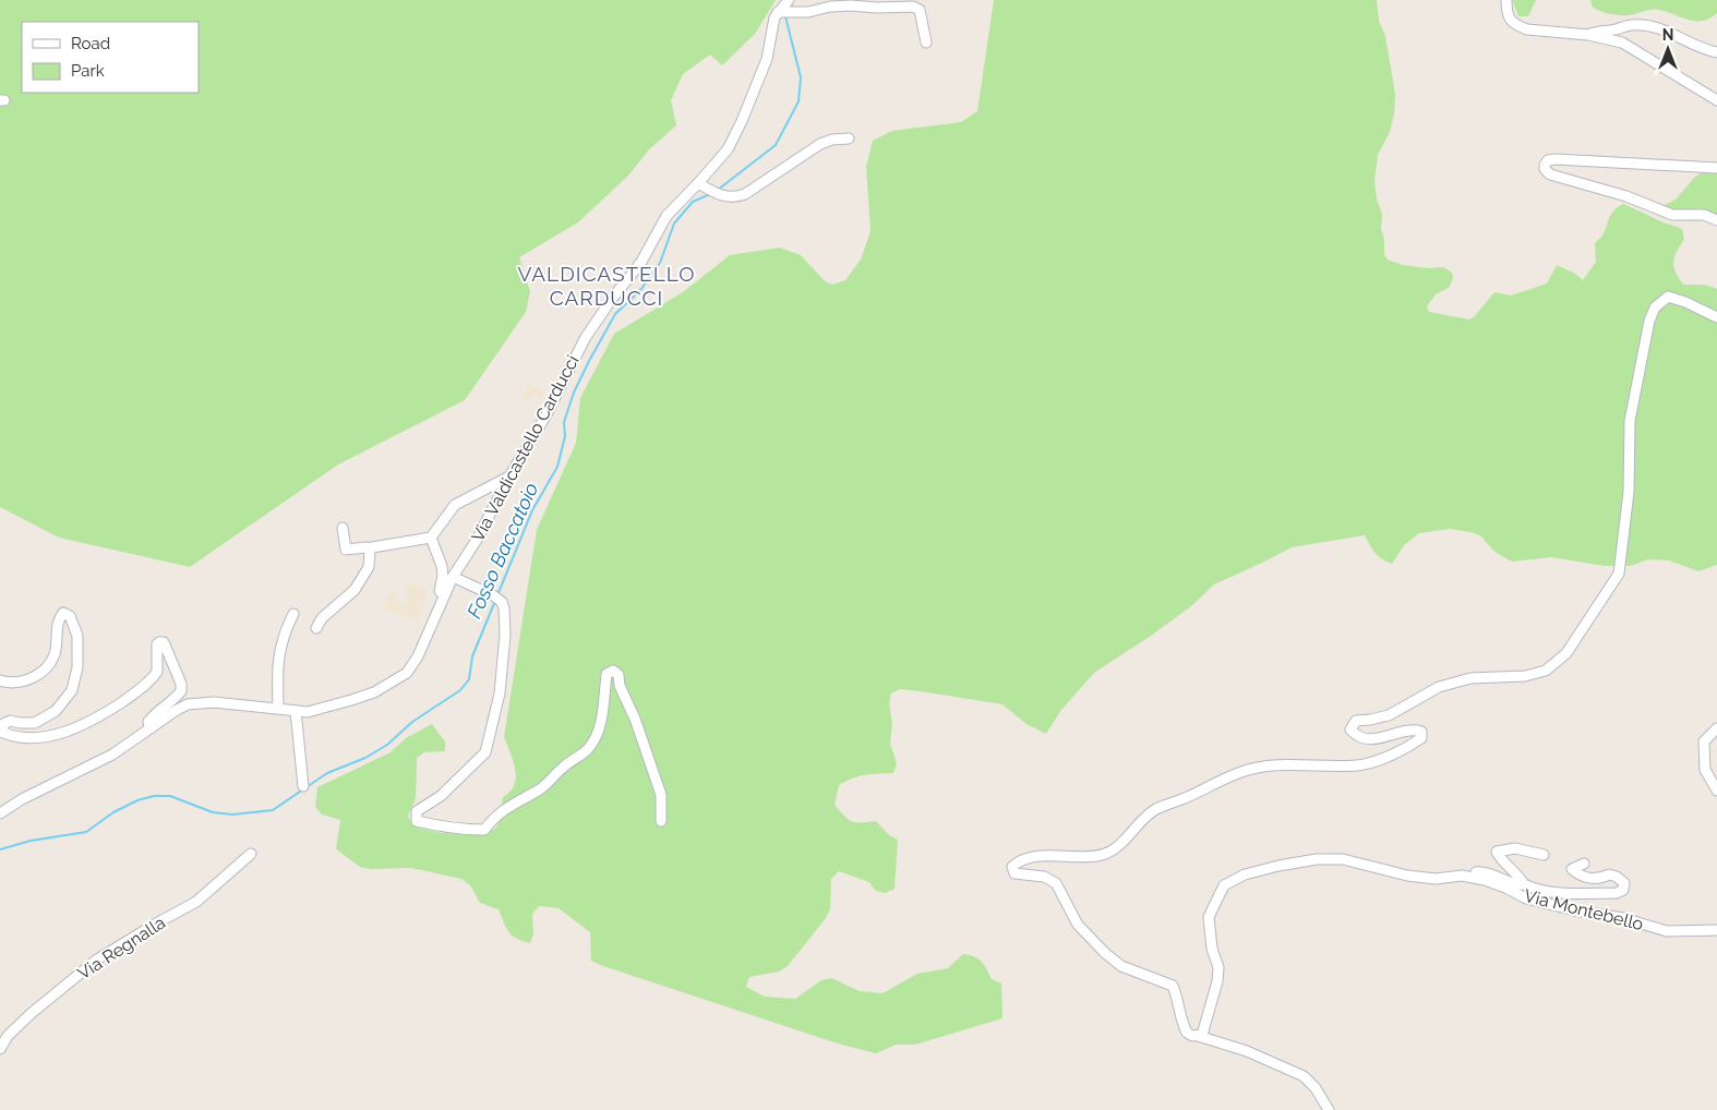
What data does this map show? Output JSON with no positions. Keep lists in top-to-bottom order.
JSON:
{
  "streets": {
    "street": ["Via Valdicastello Carducci", "Via Montebello", "Via Regnalla"]
  },
  "districts": ["VALDICASTELLO CARDUCCI"],
  "water": ["Fosso Baccatoio"],
  "legend": ["Road", "Park"],
  "north": "top"
}
